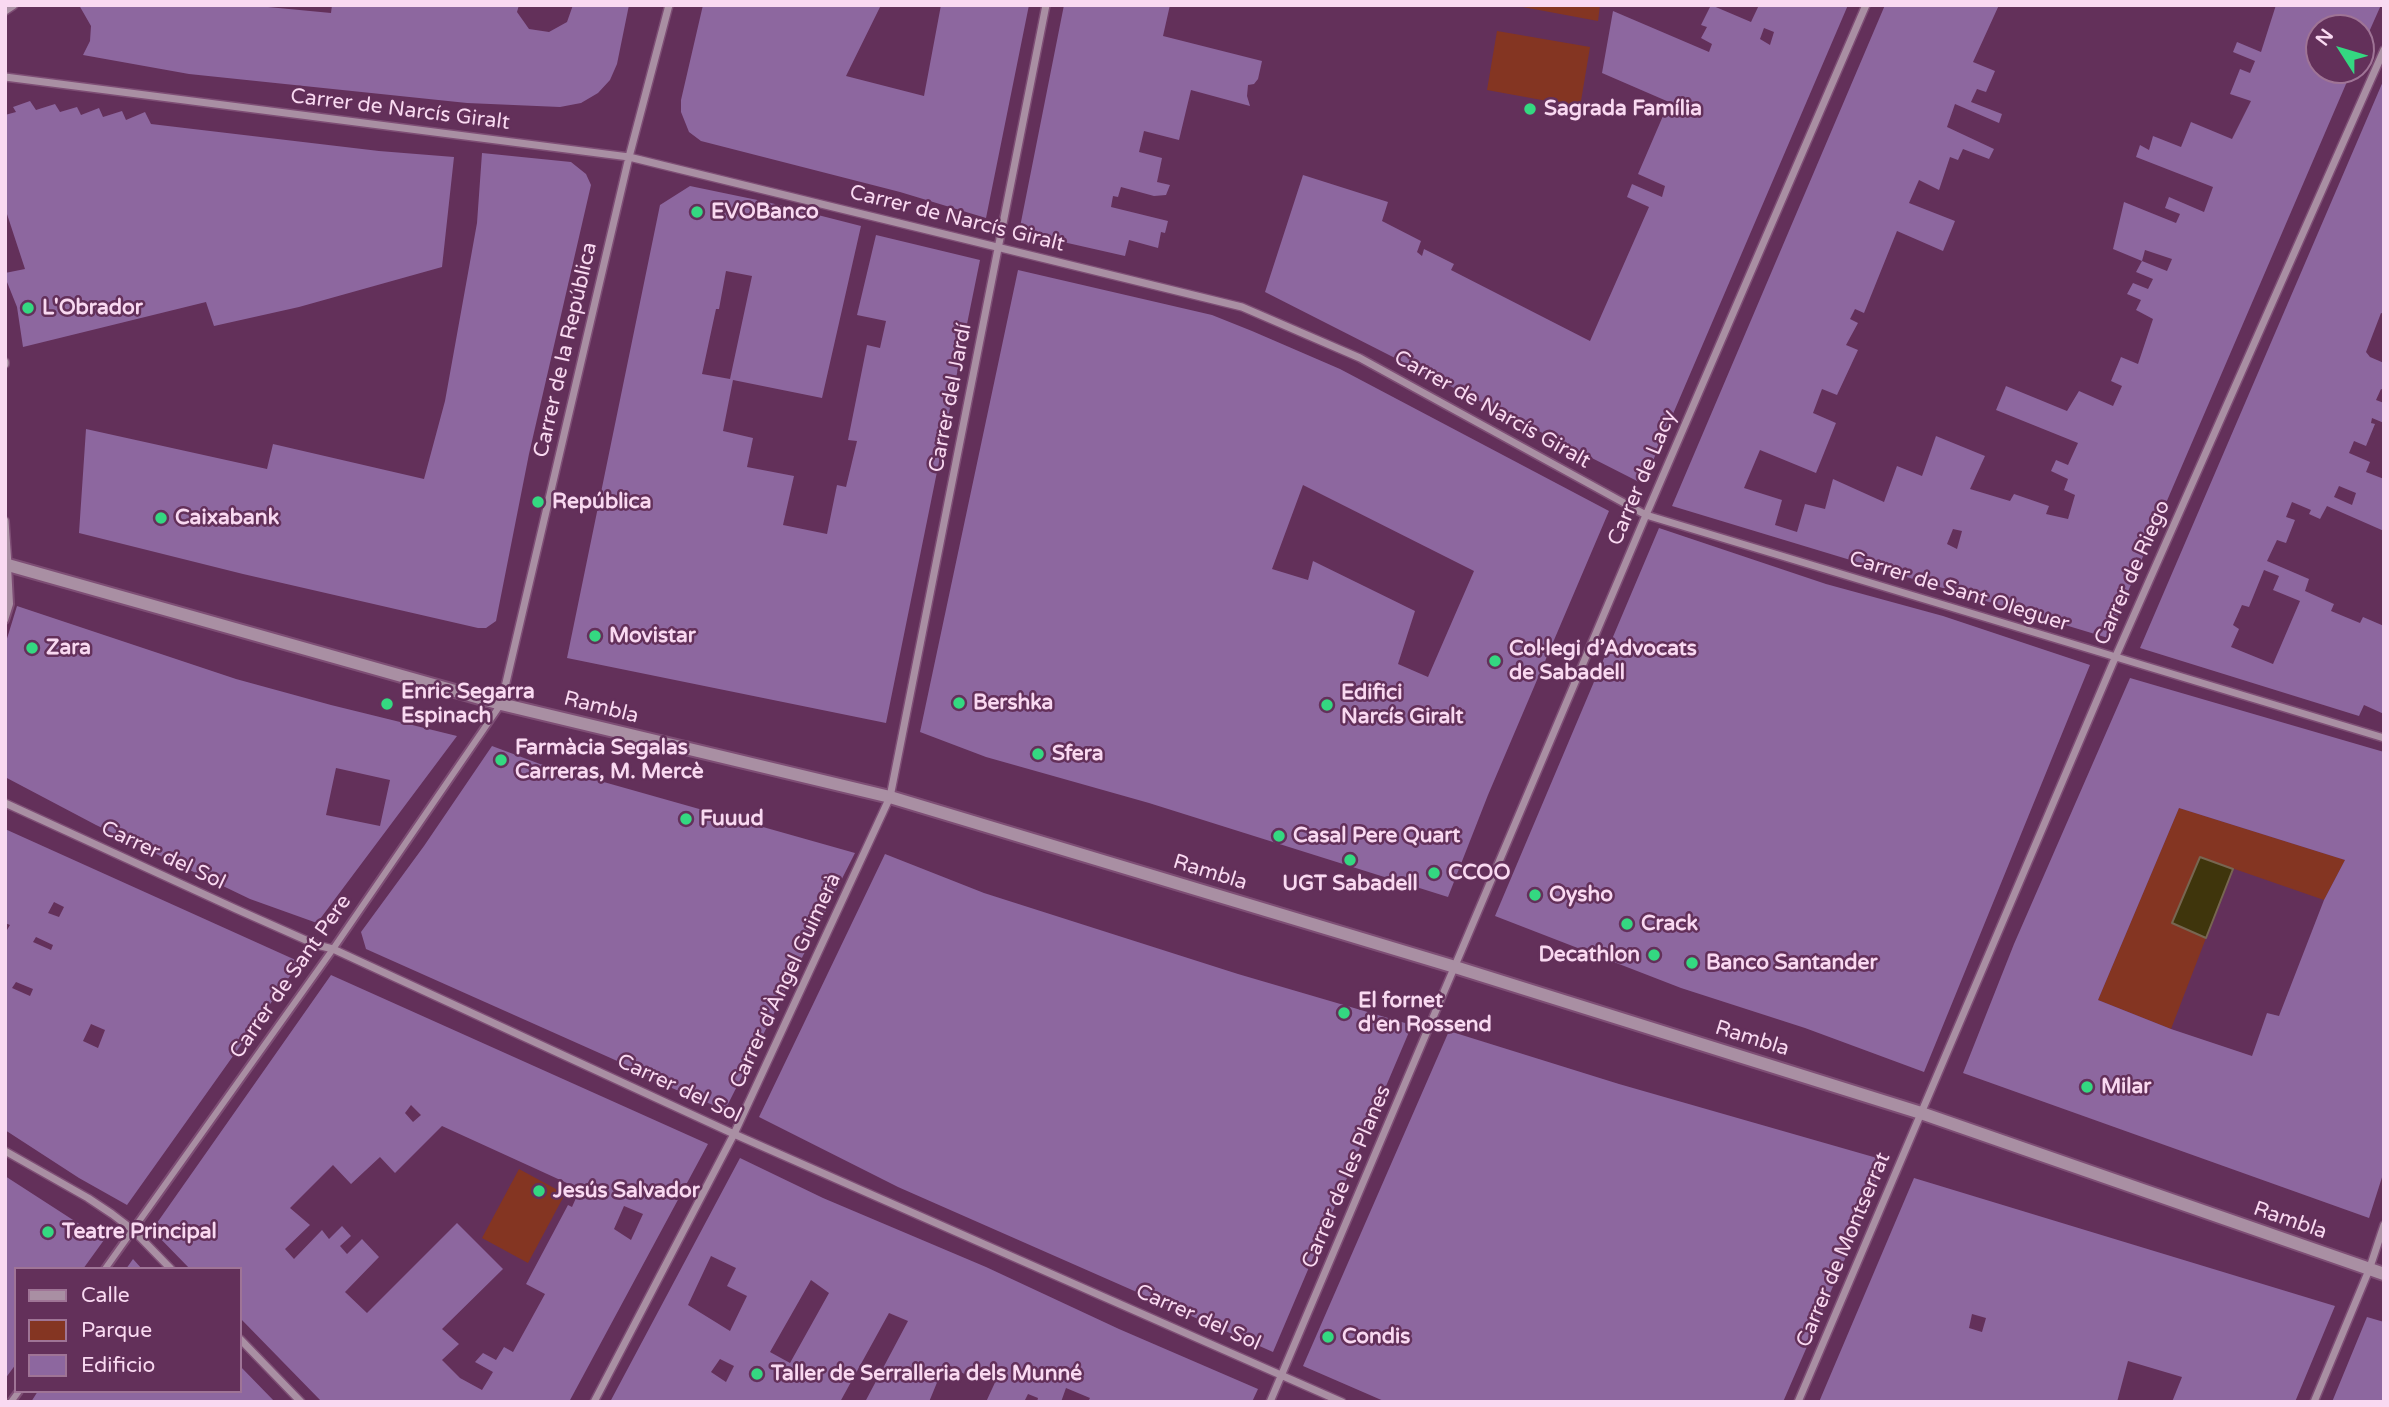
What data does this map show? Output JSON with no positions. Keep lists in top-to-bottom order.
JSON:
{
  "streets": {
    "street": [
      "Carrer de Narcís Giralt",
      "Carrer de la República",
      "Carrer del Jardí",
      "Carrer de Lacy",
      "Carrer de Riego",
      "Carrer de Sant Oleguer",
      "Rambla",
      "Carrer del Sol",
      "Carrer de Sant Pere",
      "Carrer d'Àngel Guimerà",
      "Carrer de les Planes",
      "Carrer de Montserrat"
    ]
  },
  "crossings": [
    ["Carrer de Narcís Giralt", "Carrer de la República"],
    ["Carrer de Narcís Giralt", "Carrer del Jardí"],
    ["Carrer de Narcís Giralt", "Carrer de Lacy"],
    ["Carrer de Narcís Giralt", "Carrer de Sant Oleguer"],
    ["Carrer de la República", "Rambla"],
    ["Carrer de la República", "Carrer de Sant Pere"],
    ["Carrer del Jardí", "Rambla"],
    ["Carrer del Jardí", "Carrer d'Àngel Guimerà"],
    ["Carrer de Lacy", "Carrer de Sant Oleguer"],
    ["Carrer de Lacy", "Rambla"],
    ["Carrer de Lacy", "Carrer de les Planes"],
    ["Carrer de Riego", "Carrer de Sant Oleguer"],
    ["Carrer de Riego", "Rambla"],
    ["Carrer de Riego", "Carrer de Montserrat"],
    ["Rambla", "Carrer de Sant Pere"],
    ["Rambla", "Carrer d'Àngel Guimerà"],
    ["Rambla", "Carrer de les Planes"],
    ["Rambla", "Carrer de Montserrat"],
    ["Carrer del Sol", "Carrer de Sant Pere"],
    ["Carrer del Sol", "Carrer d'Àngel Guimerà"],
    ["Carrer del Sol", "Carrer de les Planes"]
  ],
  "places": [
    "Sagrada Família",
    "EVOBanco",
    "L'Obrador",
    "República",
    "Caixabank",
    "Movistar",
    "Zara",
    "Col·legi d’Advocats de Sabadell",
    "Bershka",
    "Enric Segarra Espinach",
    "Edifici Narcís Giralt",
    "Sfera",
    "Farmàcia Segalas Carreras, M. Mercè",
    "Fuuud",
    "Casal Pere Quart",
    "UGT Sabadell",
    "CCOO",
    "Oysho",
    "Crack",
    "Decathlon",
    "Banco Santander",
    "El fornet d'en Rossend",
    "Milar",
    "Jesús Salvador",
    "Teatre Principal",
    "Condis",
    "Taller de Serralleria dels Munné"
  ],
  "legend": ["Calle", "Parque", "Edificio"],
  "north": "top left"
}
